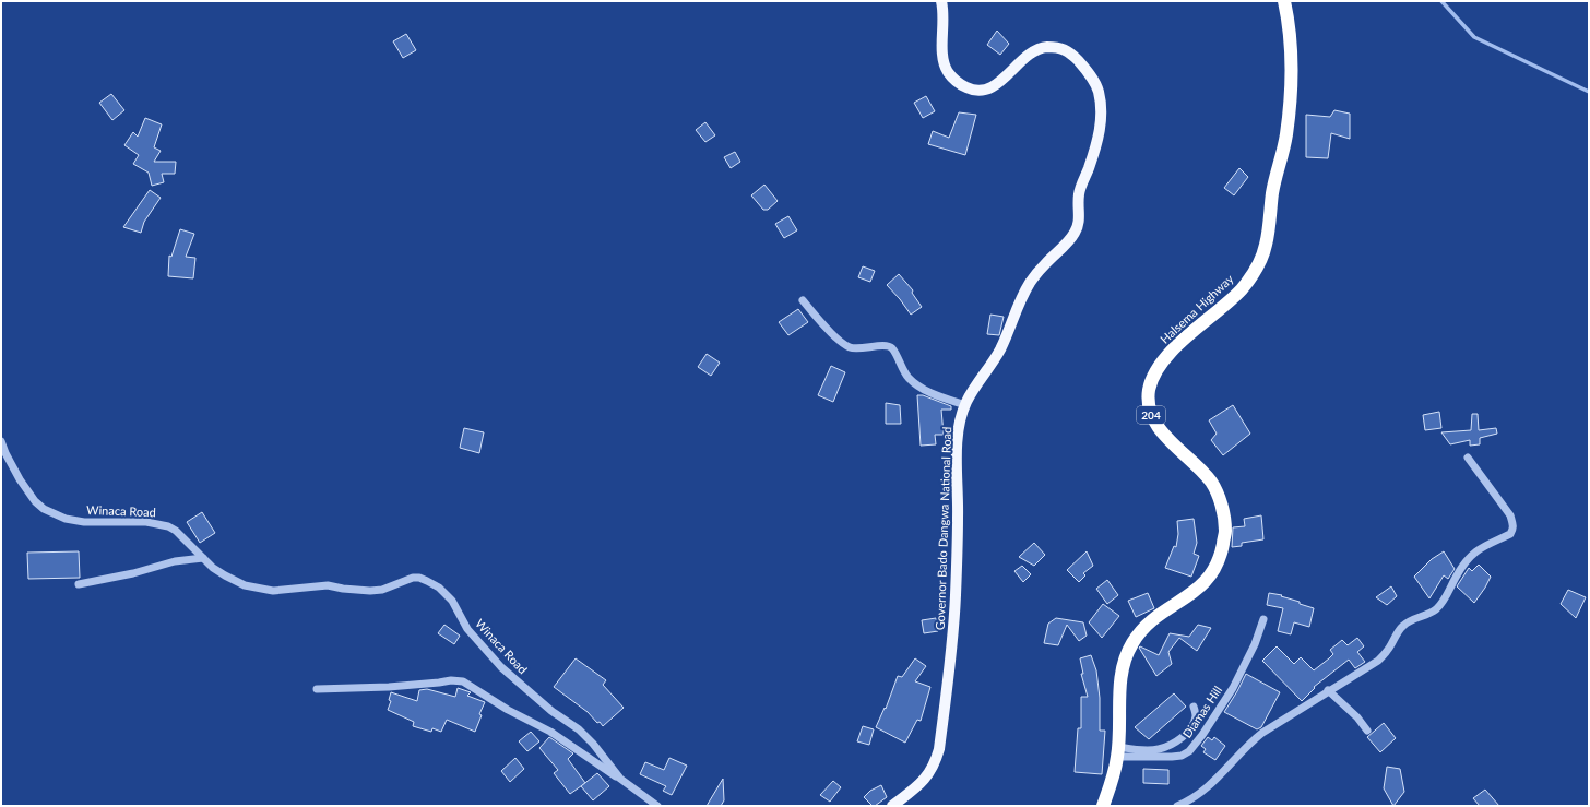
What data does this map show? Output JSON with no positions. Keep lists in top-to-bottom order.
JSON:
{
  "streets": {
    "highway": ["Halsema Highway", "204"],
    "main road": ["Governor Bado Dangwa National Road"],
    "street": ["Winaca Road", "Diamas Hill"]
  },
  "crossings": [
    ["Halsema Highway", "Diamas Hill"]
  ]
}
